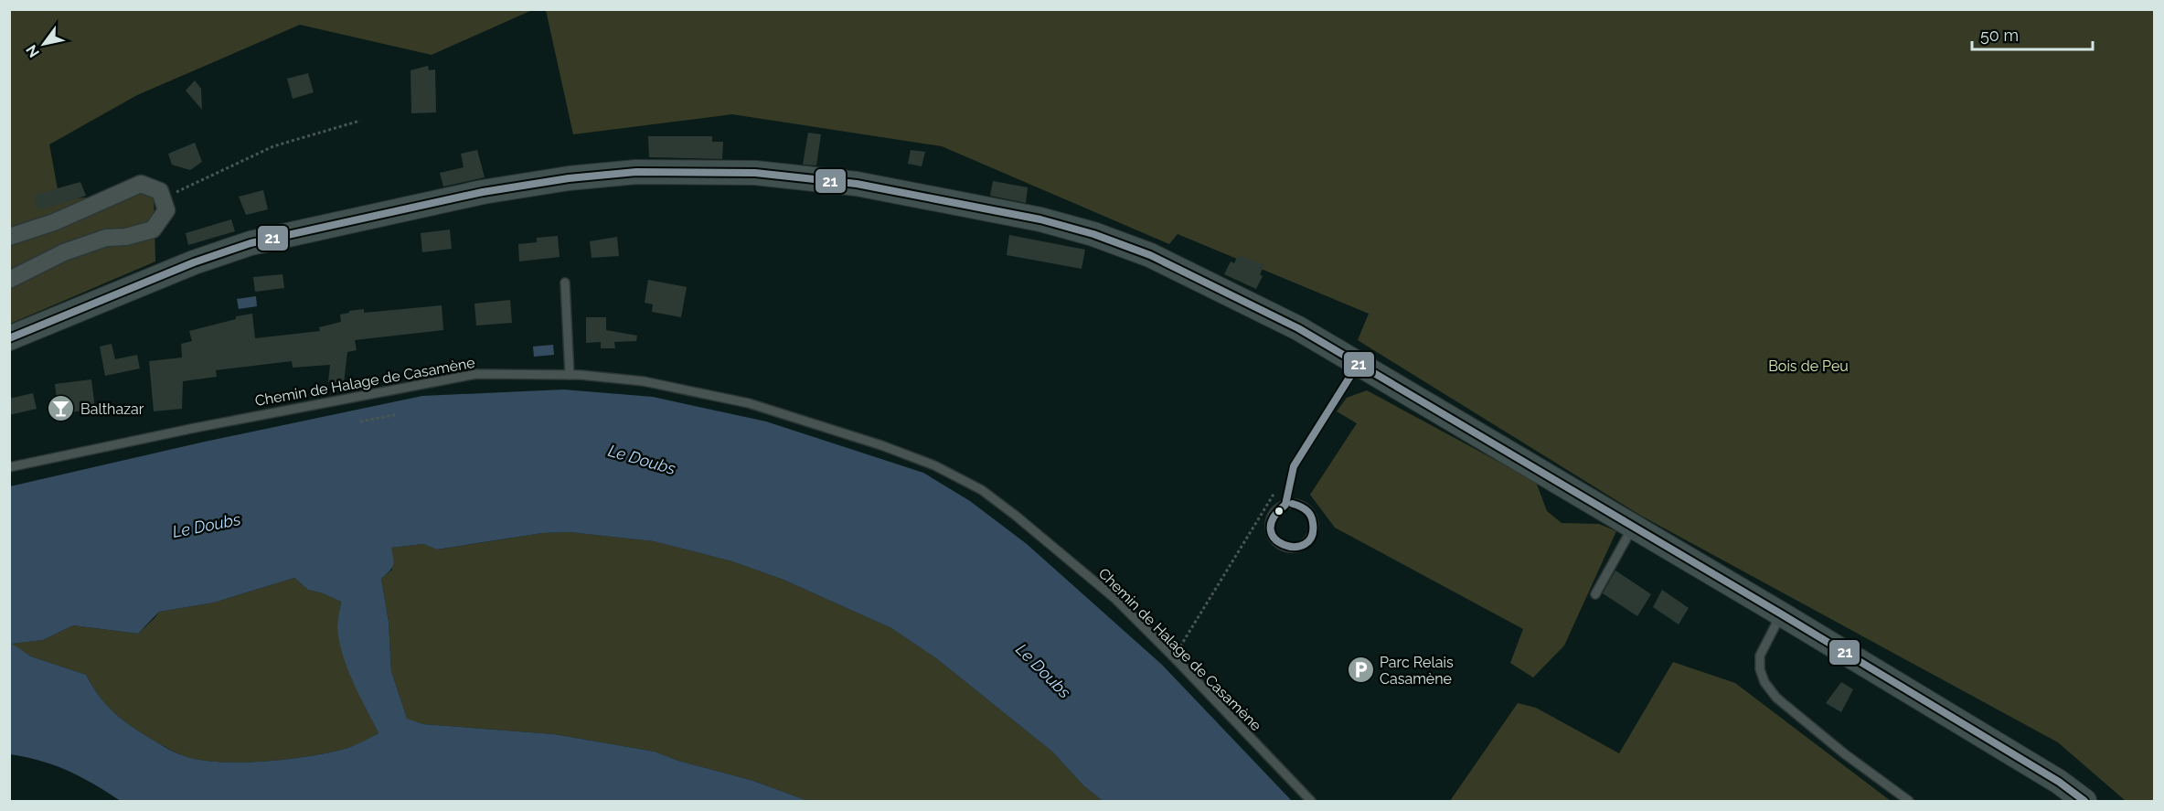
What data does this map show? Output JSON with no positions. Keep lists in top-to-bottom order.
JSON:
{
  "streets": {
    "lane": ["Chemin de Halage de Casamène"]
  },
  "water": ["Le Doubs"],
  "parks": ["Bois de Peu"],
  "places": {
    "bar": ["Balthazar"],
    "parking": ["Parc Relais Casamène"]
  },
  "lines": ["transit line 21"],
  "scale_bar": "50 m",
  "north": "bottom left"
}
